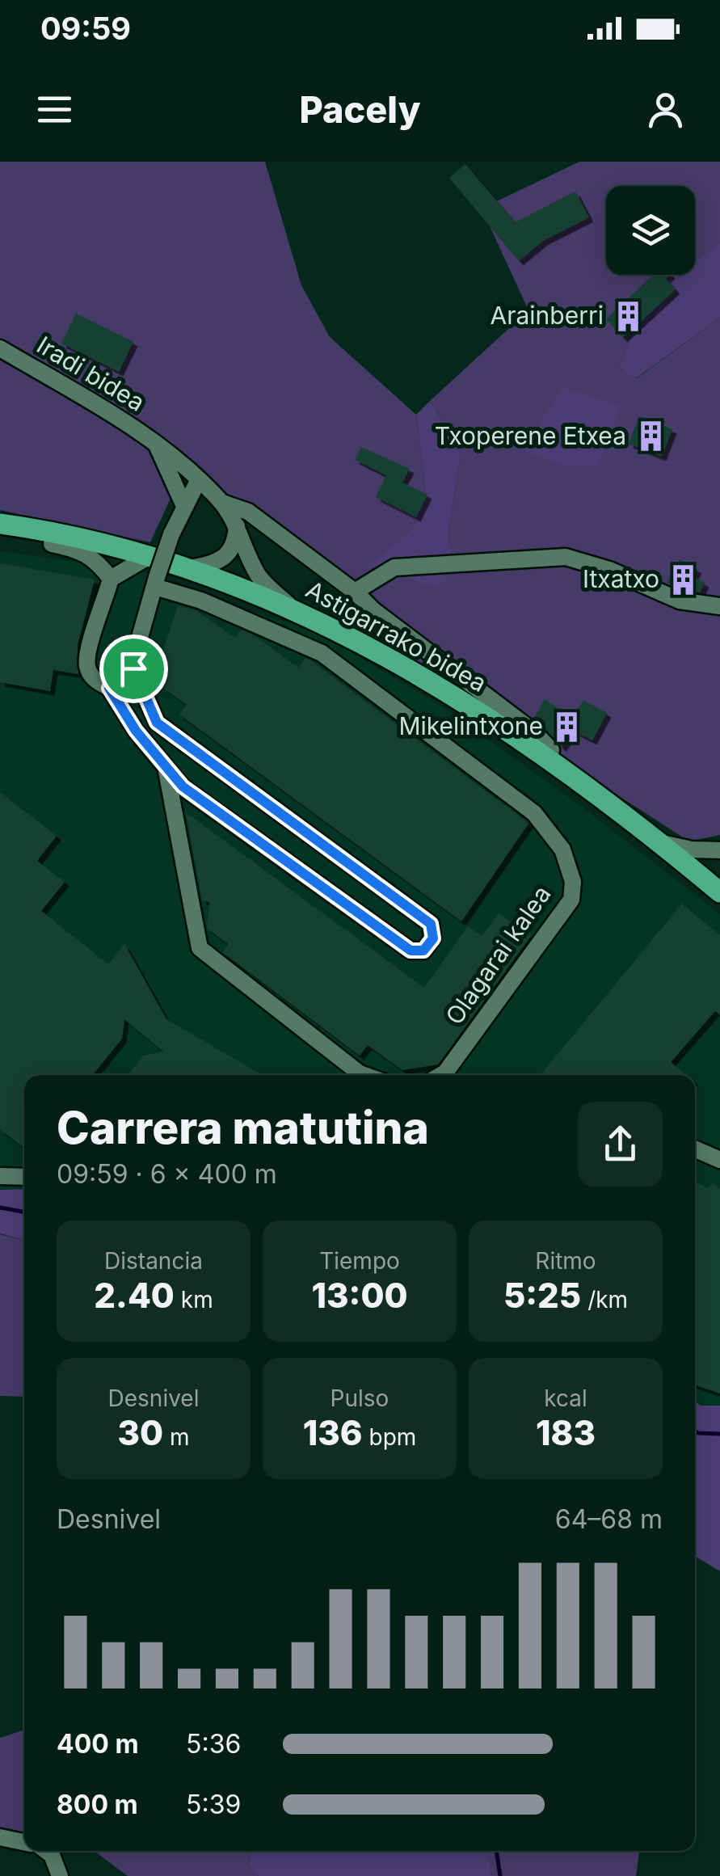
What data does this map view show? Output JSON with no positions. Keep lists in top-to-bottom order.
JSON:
{
  "streets": {
    "main road": ["Astigarrako bidea"],
    "street": ["Iradi bidea", "Olagarai kalea"]
  },
  "places": {
    "building": [
      "Arainberri",
      "Txoperene Etxea",
      "Itxatxo",
      "Mikelintxone"
    ]
  },
  "page": {
    "status": "09:59",
    "header": "Pacely",
    "heading": ["Carrera matutina", "09:59 · 6 × 400 m"],
    "stats": [
      ["Distancia", "2.40 km"],
      ["Tiempo", "13:00"],
      ["Ritmo", "5:25 /km"],
      ["Desnivel", "30 m"],
      ["Pulso", "136 bpm"],
      ["kcal", "183"]
    ],
    "chart": ["Desnivel", "64–68 m"],
    "list": [
      {
        "name": "400 m",
        "note": "5:36"
      },
      {
        "name": "800 m",
        "note": "5:39"
      }
    ]
  }
}
